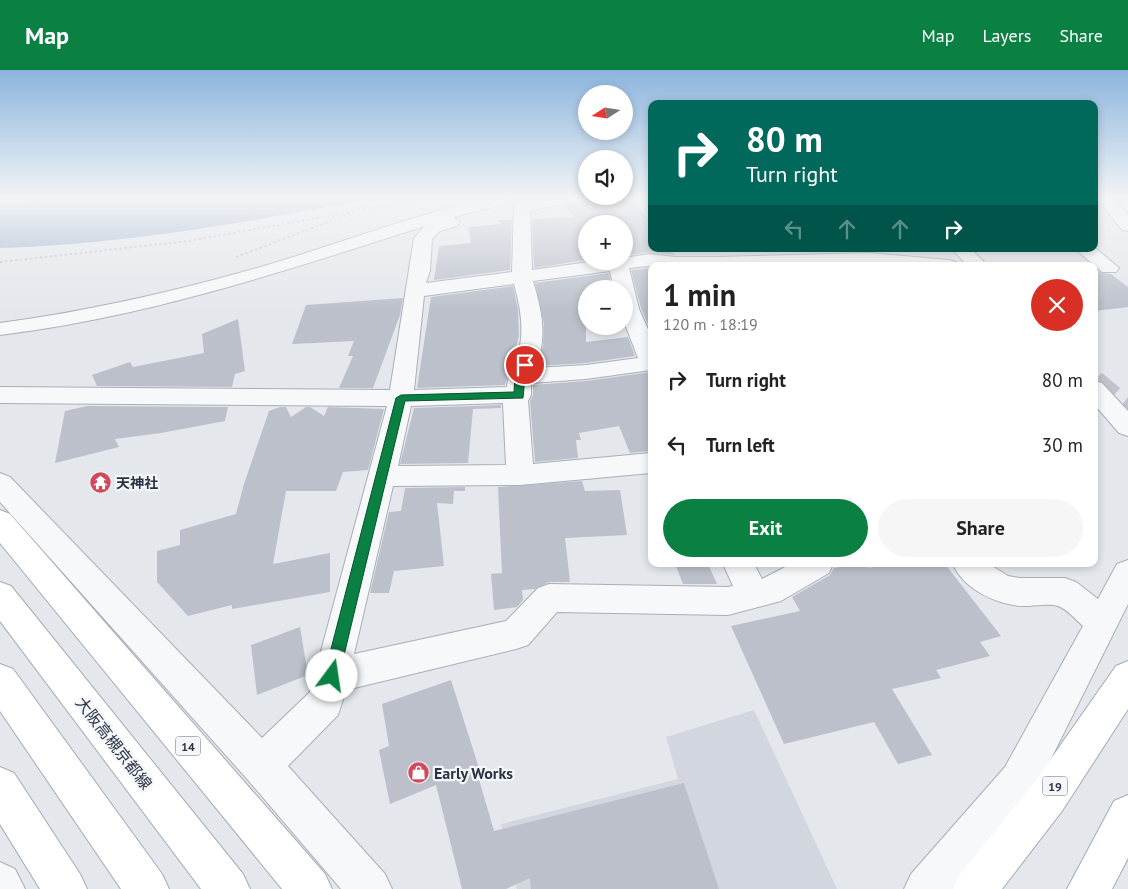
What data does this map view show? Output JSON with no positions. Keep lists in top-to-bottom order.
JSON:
{
  "streets": {
    "main road": ["大阪高槻京都線", "14", "19"]
  },
  "places": {
    "temple": ["天神社"],
    "shop": ["Early Works"]
  },
  "north": "left",
  "page": {
    "header": "Map",
    "nav": ["Map", "Layers", "Share"],
    "map_buttons": ["+", "−"],
    "turn": ["80 m", "Turn right"],
    "heading": ["1 min", "120 m · 18:19"],
    "list": [
      {
        "name": "Turn right",
        "value": "80 m"
      },
      {
        "name": "Turn left",
        "value": "30 m"
      }
    ],
    "buttons": ["Exit", "Share"]
  }
}
